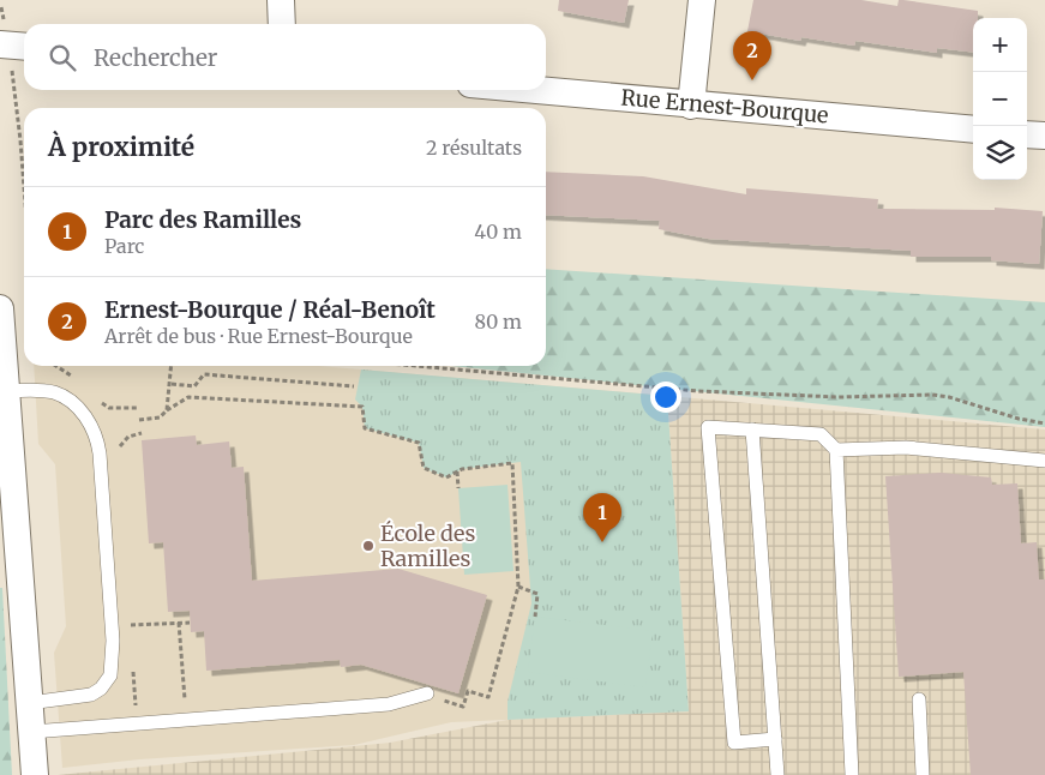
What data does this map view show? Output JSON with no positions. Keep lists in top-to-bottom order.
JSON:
{
  "streets": {
    "street": ["Rue Ernest-Bourque"]
  },
  "places": ["École des Ramilles"],
  "page": {
    "map_buttons": ["+", "−"],
    "search": "Rechercher",
    "pins": ["2", "1"],
    "heading": ["À proximité", "2 résultats"],
    "list": [
      {
        "mark": "1",
        "name": "Parc des Ramilles",
        "note": "Parc",
        "value": "40 m"
      },
      {
        "mark": "2",
        "name": "Ernest-Bourque / Réal-Benoît",
        "note": "Arrêt de bus · Rue Ernest-Bourque",
        "value": "80 m"
      }
    ]
  }
}
